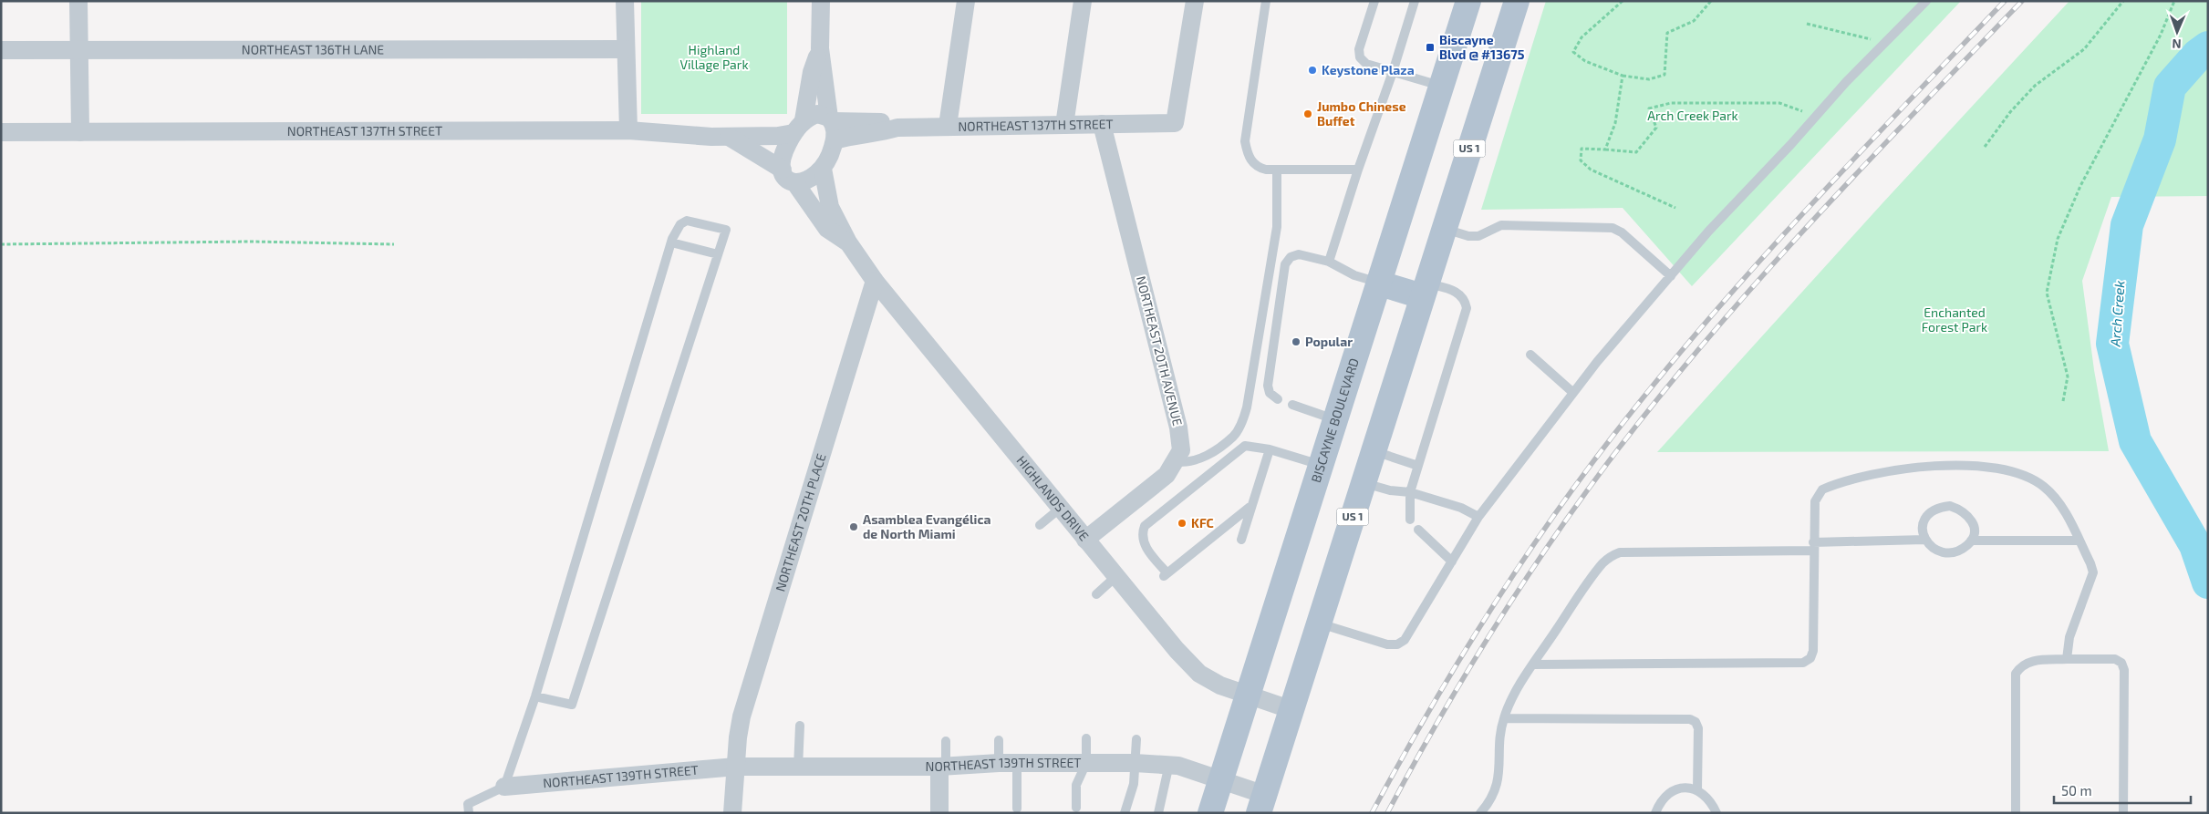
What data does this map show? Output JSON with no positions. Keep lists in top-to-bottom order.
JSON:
{
  "streets": {
    "main road": ["US 1", "BISCAYNE BOULEVARD"],
    "street": [
      "NORTHEAST 136TH LANE",
      "NORTHEAST 137TH STREET",
      "NORTHEAST 20TH AVENUE",
      "HIGHLANDS DRIVE",
      "NORTHEAST 20TH PLACE",
      "NORTHEAST 139TH STREET"
    ]
  },
  "crossings": [
    ["NORTHEAST 137TH STREET", "NORTHEAST 20TH AVENUE"],
    ["NORTHEAST 137TH STREET", "HIGHLANDS DRIVE"],
    ["US 1", "HIGHLANDS DRIVE"],
    ["US 1", "NORTHEAST 139TH STREET"],
    ["NORTHEAST 20TH AVENUE", "HIGHLANDS DRIVE"],
    ["BISCAYNE BOULEVARD", "HIGHLANDS DRIVE"],
    ["BISCAYNE BOULEVARD", "NORTHEAST 139TH STREET"],
    ["HIGHLANDS DRIVE", "NORTHEAST 20TH PLACE"],
    ["NORTHEAST 20TH PLACE", "NORTHEAST 139TH STREET"]
  ],
  "water": ["Arch Creek"],
  "parks": ["Highland Village Park", "Arch Creek Park", "Enchanted Forest Park"],
  "places": {
    "transit": ["Biscayne Blvd @ #13675"],
    "other": [
      "Keystone Plaza",
      "Jumbo Chinese Buffet",
      "Popular",
      "KFC",
      "Asamblea Evangélica de North Miami"
    ]
  },
  "scale_bar": "50 m",
  "north": "bottom"
}
